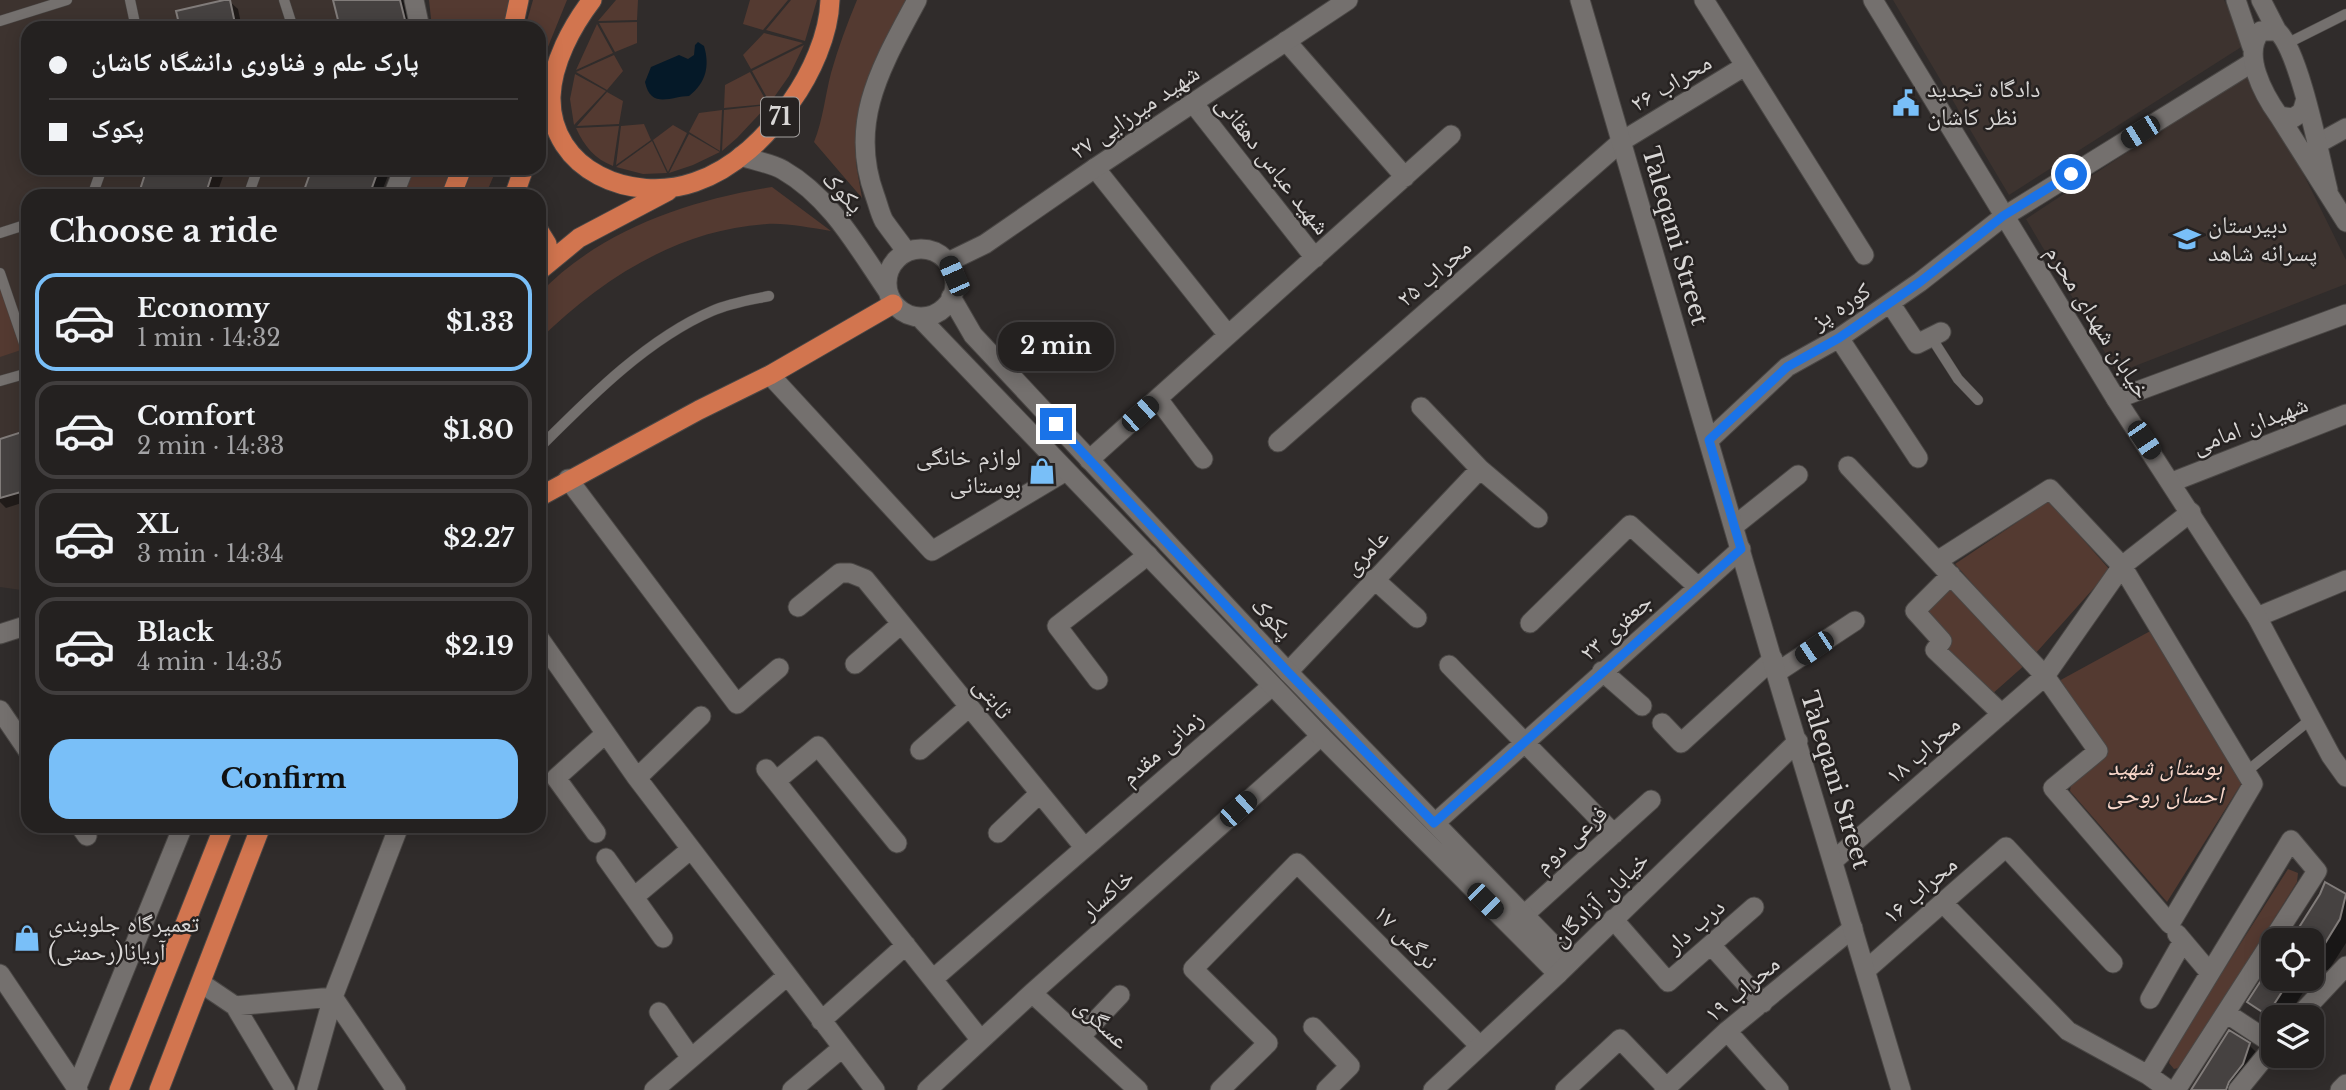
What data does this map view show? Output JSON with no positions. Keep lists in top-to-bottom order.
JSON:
{
  "streets": {
    "highway": ["71"],
    "street": [
      "محراب ۲۶",
      "شهید میرزایی ۲۷",
      "شهید عباس دهقانی",
      "پکوک",
      "Taleqani Street",
      "محراب ۲۵",
      "کوره پز",
      "خیابان شهدای محرم",
      "شهیدان امامی",
      "عامری",
      "جعفری ۲۳",
      "ثابتی",
      "زمانی مقدم",
      "محراب ۱۸",
      "فرعی دوم",
      "محراب ۱۶",
      "خاکسار",
      "خیابان آزادگان",
      "درب دار",
      "نرگس ۱۷",
      "محراب ۱۹",
      "عسگری"
    ]
  },
  "crossings": [
    ["محراب ۲۶", "Taleqani Street"],
    ["محراب ۲۶", "محراب ۲۵"],
    ["شهید میرزایی ۲۷", "شهید عباس دهقانی"],
    ["شهید میرزایی ۲۷", "پکوک"],
    ["71", "پکوک"],
    ["پکوک", "عامری"],
    ["پکوک", "جعفری ۲۳"],
    ["پکوک", "زمانی مقدم"],
    ["پکوک", "فرعی دوم"],
    ["پکوک", "خاکسار"],
    ["پکوک", "خیابان آزادگان"],
    ["Taleqani Street", "محراب ۲۵"],
    ["Taleqani Street", "کوره پز"],
    ["Taleqani Street", "جعفری ۲۳"],
    ["Taleqani Street", "محراب ۱۸"],
    ["Taleqani Street", "محراب ۱۶"],
    ["Taleqani Street", "خیابان آزادگان"],
    ["Taleqani Street", "محراب ۱۹"],
    ["کوره پز", "خیابان شهدای محرم"],
    ["خیابان شهدای محرم", "شهیدان امامی"],
    ["خیابان شهدای محرم", "محراب ۱۸"],
    ["ثابتی", "زمانی مقدم"],
    ["خاکسار", "عسگری"],
    ["خیابان آزادگان", "درب دار"],
    ["خیابان آزادگان", "نرگس ۱۷"]
  ],
  "parks": ["بوستان شهید احسان روحی"],
  "places": {
    "public building": ["دادگاه تجدید نظر کاشان"],
    "school or university": ["دبیرستان پسرانه شاهد"],
    "shop": ["لوازم خانگی بوستانی", "تعمیرگاه جلوبندی آریانا(رحمتی)"]
  },
  "page": {
    "banner": ["پارک علم و فناوری دانشگاه کاشان", "پکوک"],
    "heading": "Choose a ride",
    "list": [
      {
        "name": "Economy",
        "note": "1 min · 14:32",
        "value": "$1.33"
      },
      {
        "name": "Comfort",
        "note": "2 min · 14:33",
        "value": "$1.80"
      },
      {
        "name": "XL",
        "note": "3 min · 14:34",
        "value": "$2.27"
      },
      {
        "name": "Black",
        "note": "4 min · 14:35",
        "value": "$2.19"
      }
    ],
    "bubble": "2 min",
    "buttons": "Confirm"
  }
}
